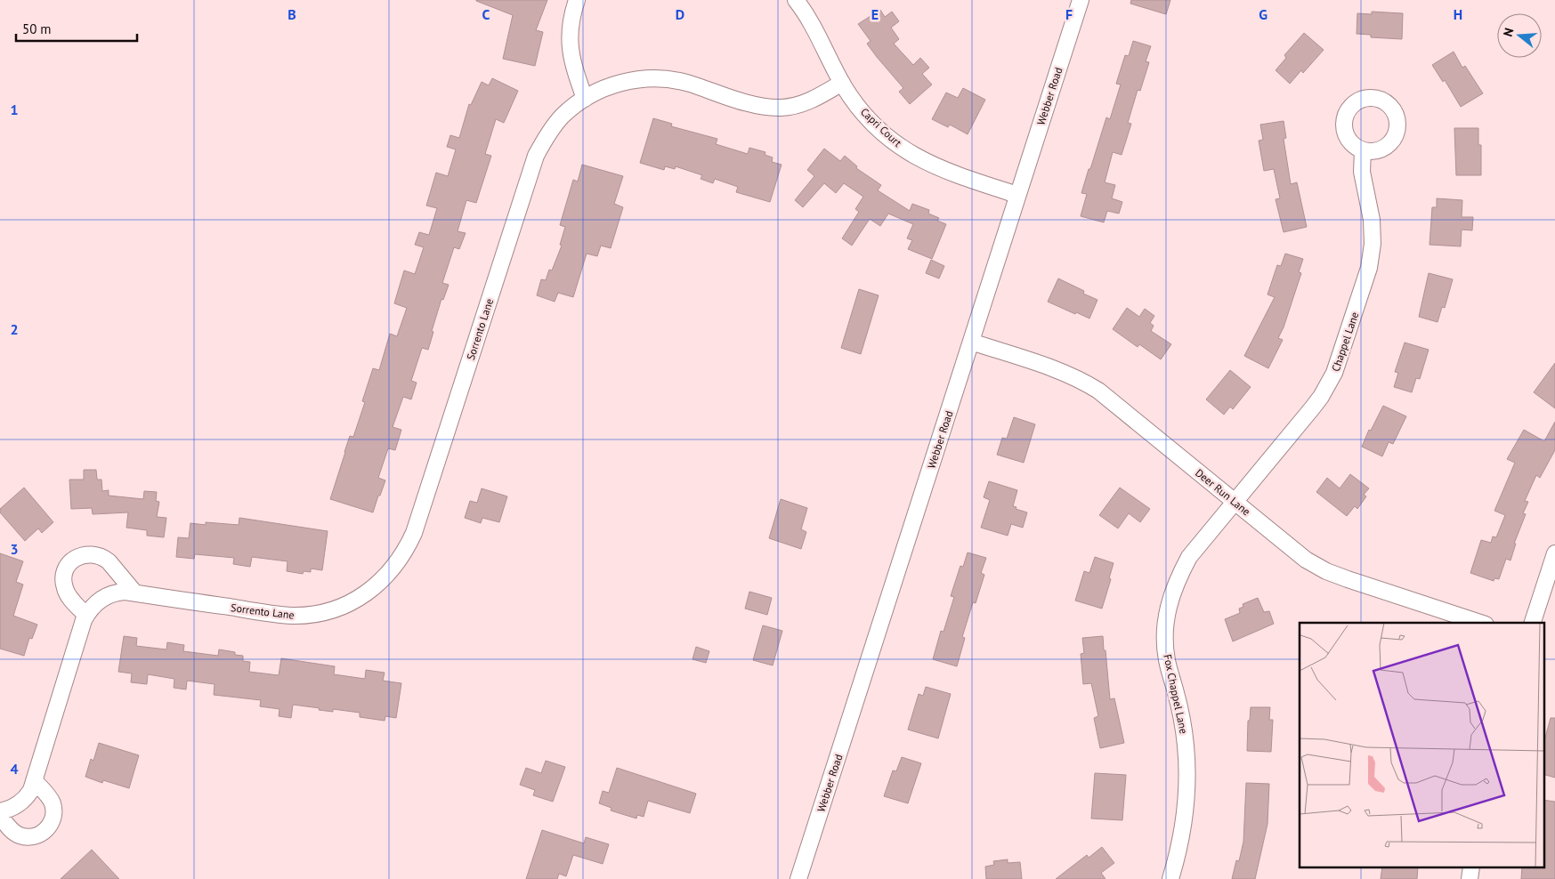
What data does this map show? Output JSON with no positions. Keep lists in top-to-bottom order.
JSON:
{
  "streets": {
    "street": [
      "Webber Road",
      "Capri Court",
      "Sorrento Lane",
      "Chappel Lane",
      "Deer Run Lane",
      "Fox Chappel Lane"
    ]
  },
  "crossings": [
    ["Webber Road", "Capri Court"],
    ["Webber Road", "Deer Run Lane"],
    ["Capri Court", "Sorrento Lane"],
    ["Chappel Lane", "Deer Run Lane"],
    ["Chappel Lane", "Fox Chappel Lane"],
    ["Deer Run Lane", "Fox Chappel Lane"]
  ],
  "scale_bar": "50 m",
  "north": "left",
  "grid": {
    "columns": [
      "B",
      "C",
      "D",
      "E",
      "F",
      "G",
      "H"
    ],
    "rows": [
      "1",
      "2",
      "3",
      "4"
    ]
  }
}
